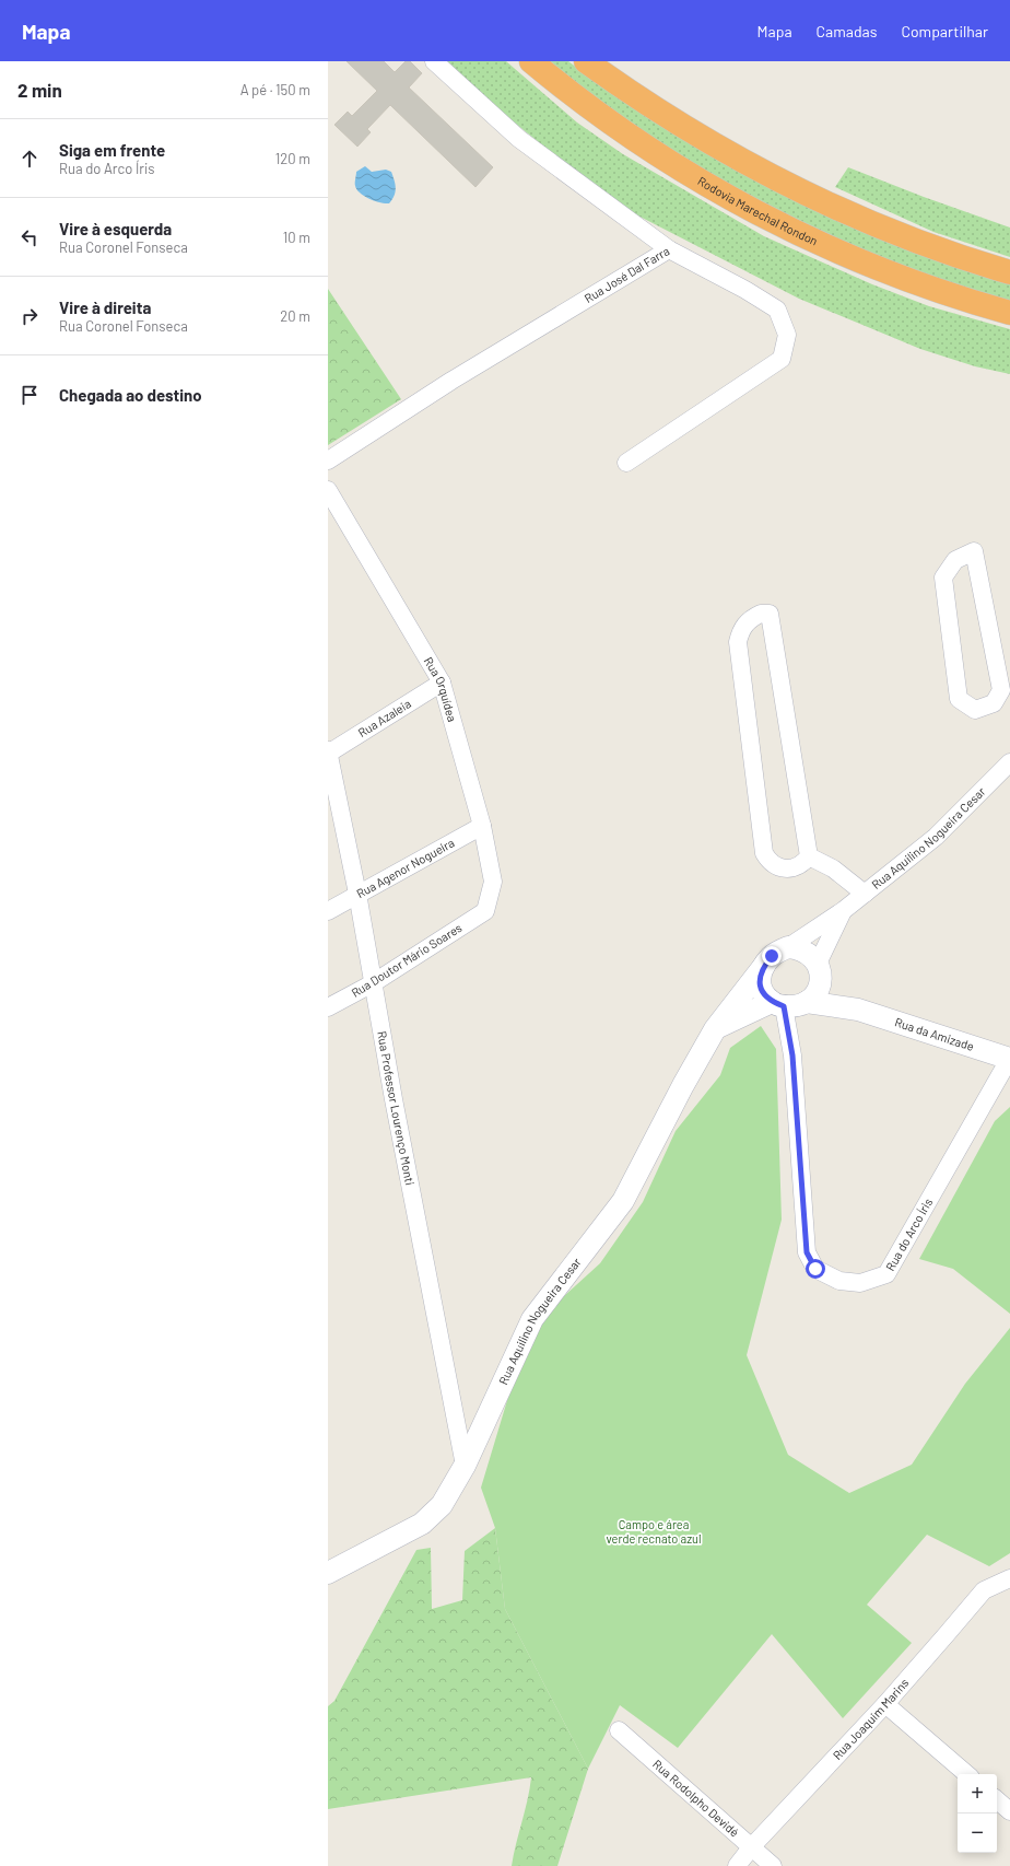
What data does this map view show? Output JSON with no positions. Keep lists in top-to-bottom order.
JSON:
{
  "streets": {
    "highway": ["Rodovia Marechal Rondon"],
    "street": [
      "Rua José Dal Farra",
      "Rua Orquídea",
      "Rua Azaleia",
      "Rua Aquilino Nogueira Cesar",
      "Rua Agenor Nogueira",
      "Rua Doutor Mário Soares",
      "Rua da Amizade",
      "Rua Professor Lourenço Monti",
      "Rua do Arco Íris",
      "Rua Joaquim Marins",
      "Rua Rodolpho Devidé"
    ]
  },
  "crossings": [
    ["Rua Orquídea", "Rua Azaleia"],
    ["Rua Orquídea", "Rua Agenor Nogueira"],
    ["Rua Orquídea", "Rua Doutor Mário Soares"],
    ["Rua Azaleia", "Rua Professor Lourenço Monti"],
    ["Rua Aquilino Nogueira Cesar", "Rua da Amizade"],
    ["Rua Aquilino Nogueira Cesar", "Rua Professor Lourenço Monti"],
    ["Rua Aquilino Nogueira Cesar", "Rua do Arco Íris"],
    ["Rua Agenor Nogueira", "Rua Professor Lourenço Monti"],
    ["Rua Doutor Mário Soares", "Rua Professor Lourenço Monti"],
    ["Rua da Amizade", "Rua do Arco Íris"],
    ["Rua Joaquim Marins", "Rua Rodolpho Devidé"]
  ],
  "parks": ["Campo e área verde recnato azul"],
  "page": {
    "header": "Mapa",
    "nav": ["Mapa", "Camadas", "Compartilhar"],
    "heading": ["2 min", "A pé · 150 m"],
    "list": [
      ["Siga em frente", "Rua do Arco Íris", "120 m"],
      ["Vire à esquerda", "Rua Coronel Fonseca", "10 m"],
      ["Vire à direita", "Rua Coronel Fonseca", "20 m"],
      "Chegada ao destino"
    ],
    "map_buttons": ["+", "−"]
  }
}
